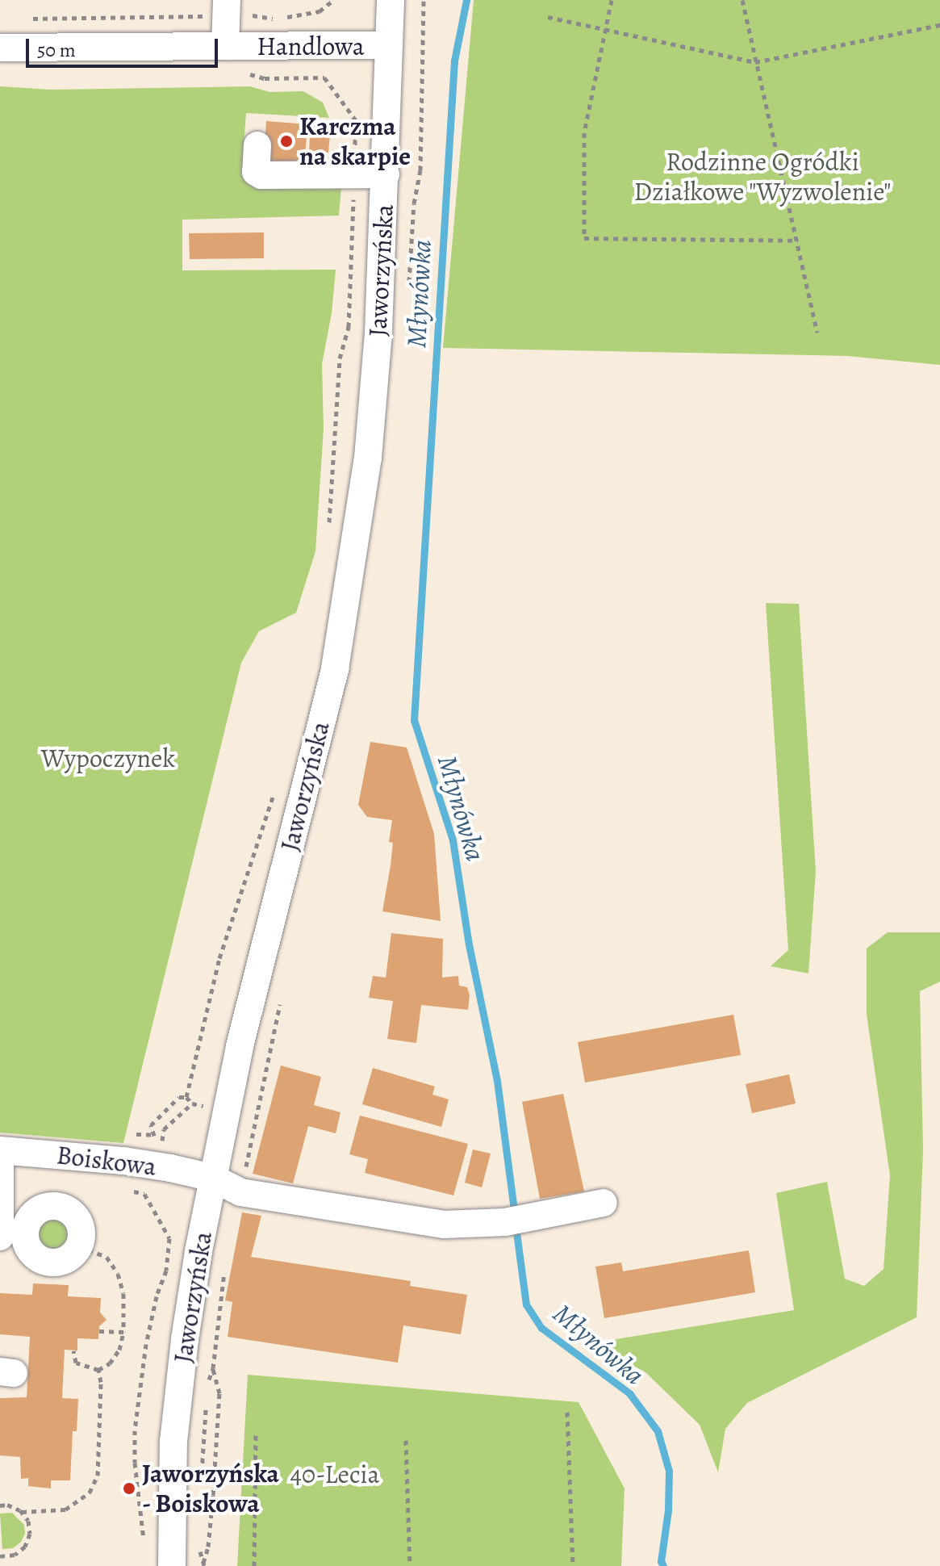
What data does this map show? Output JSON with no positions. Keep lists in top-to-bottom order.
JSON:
{
  "streets": {
    "street": ["Handlowa", "Jaworzyńska", "Boiskowa"]
  },
  "crossings": [
    ["Handlowa", "Jaworzyńska"],
    ["Jaworzyńska", "Boiskowa"]
  ],
  "water": ["Młynówka"],
  "parks": ["Rodzinne Ogródki Działkowe \"Wyzwolenie\"", "Wypoczynek", "40-Lecia"],
  "places": ["Karczma na skarpie", "Jaworzyńska - Boiskowa"],
  "scale_bar": "50 m"
}
